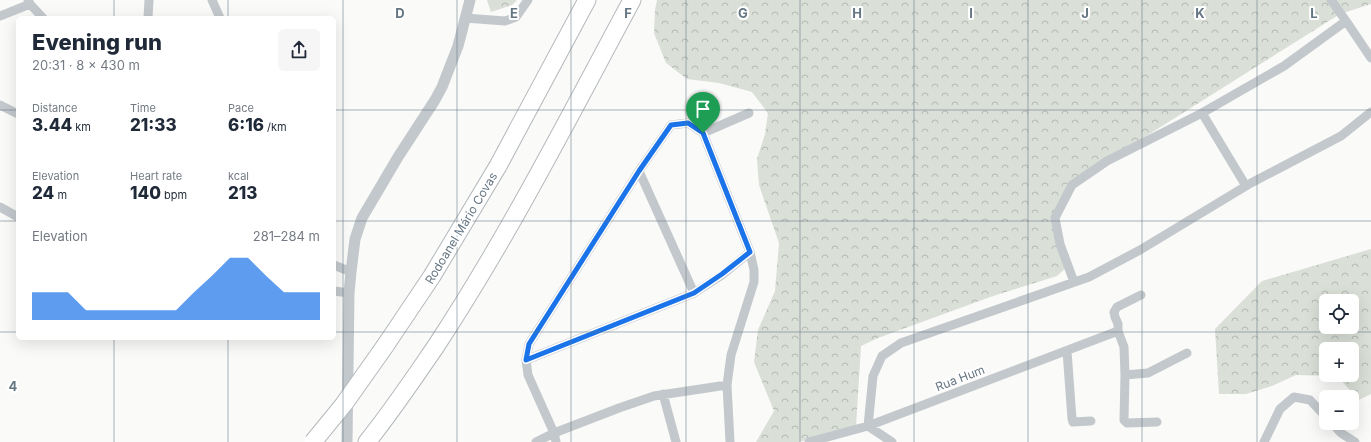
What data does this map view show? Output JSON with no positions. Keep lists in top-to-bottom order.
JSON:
{
  "streets": {
    "highway": ["Rodoanel Mário Covas"],
    "street": ["Rua Hum"]
  },
  "page": {
    "heading": ["Evening run", "20:31 · 8 × 430 m"],
    "stats": [
      ["Distance", "3.44 km"],
      ["Time", "21:33"],
      ["Pace", "6:16 /km"],
      ["Elevation", "24 m"],
      ["Heart rate", "140 bpm"],
      ["kcal", "213"]
    ],
    "chart": ["Elevation", "281–284 m"],
    "map_buttons": ["+", "−"]
  },
  "grid": {
    "columns": [
      "D",
      "E",
      "F",
      "G",
      "H",
      "I",
      "J",
      "K",
      "L"
    ],
    "rows": ["4"]
  }
}
